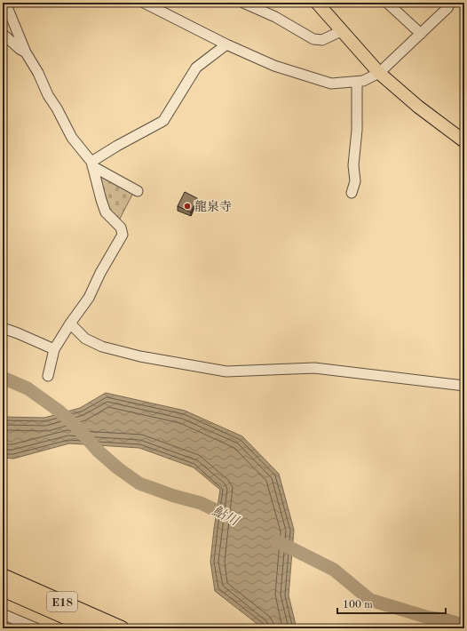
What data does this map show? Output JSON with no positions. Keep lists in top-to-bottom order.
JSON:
{
  "streets": {
    "highway": ["E18"]
  },
  "water": ["鮎川"],
  "places": ["龍泉寺"],
  "scale_bar": "100 m"
}
